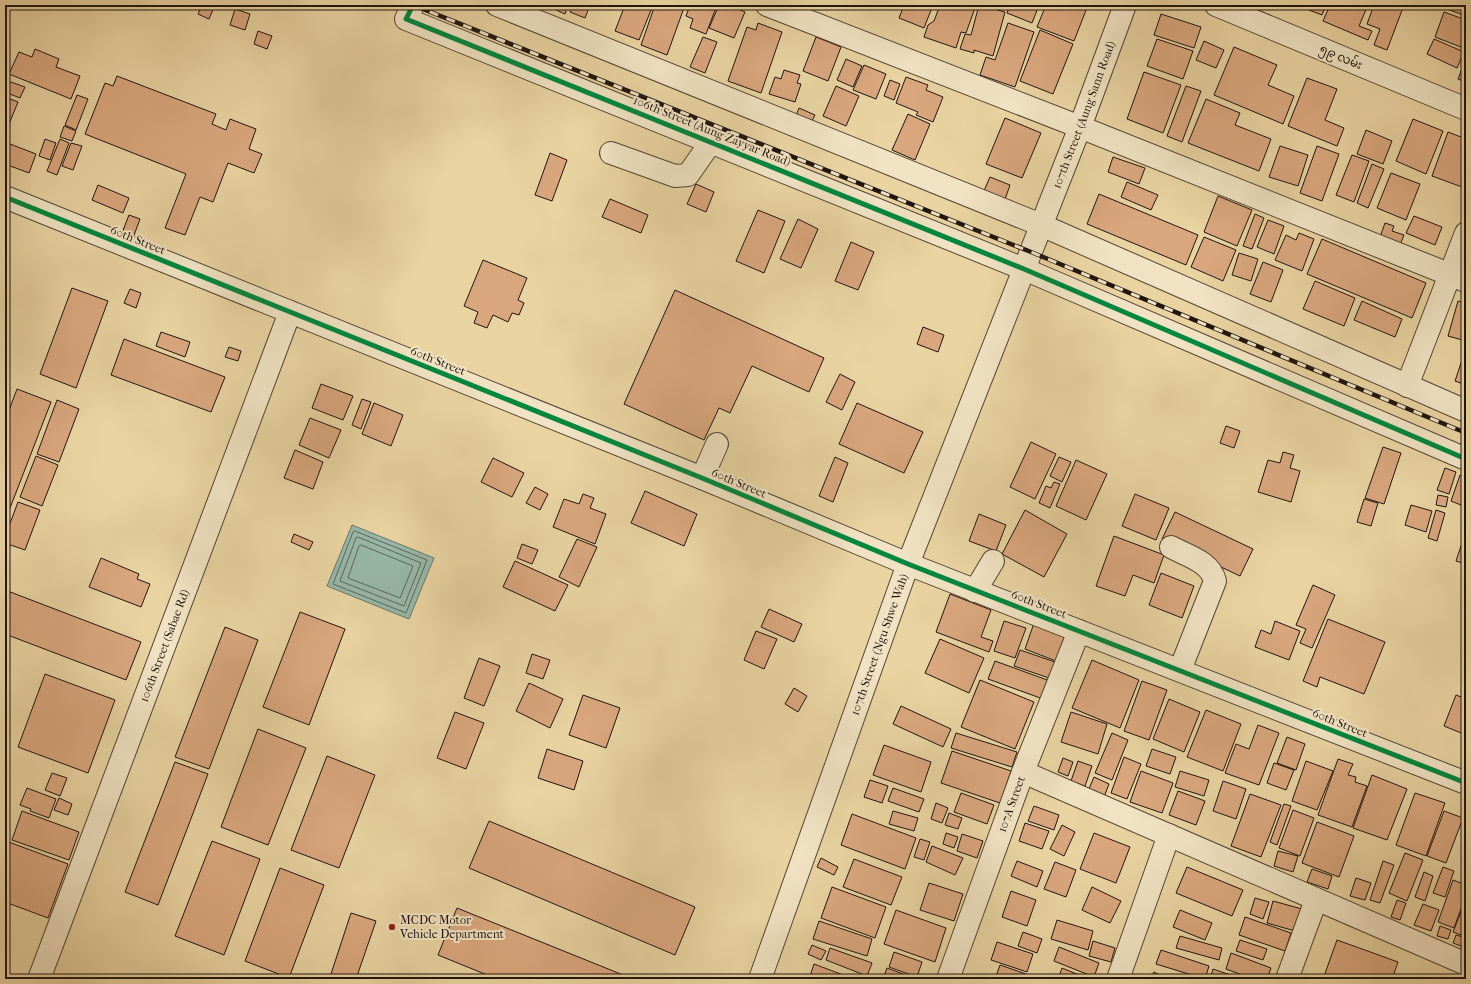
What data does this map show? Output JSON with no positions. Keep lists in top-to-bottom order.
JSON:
{
  "streets": {
    "street": [
      "၅၉ လမ်း",
      "107th Street (Aung Sann Road)",
      "106th Street (Aung Zayyar Road)",
      "60th Street",
      "107th Street (Ngu Shwe Wah)",
      "106th Street (Sabae Rd)",
      "107A Street"
    ]
  },
  "crossings": [
    ["107th Street (Aung Sann Road)", "107th Street (Ngu Shwe Wah)"],
    ["106th Street (Aung Zayyar Road)", "107th Street (Ngu Shwe Wah)"],
    ["60th Street", "107th Street (Ngu Shwe Wah)"],
    ["60th Street", "106th Street (Sabae Rd)"],
    ["60th Street", "107A Street"]
  ],
  "places": ["MCDC Motor Vehicle Department"]
}
